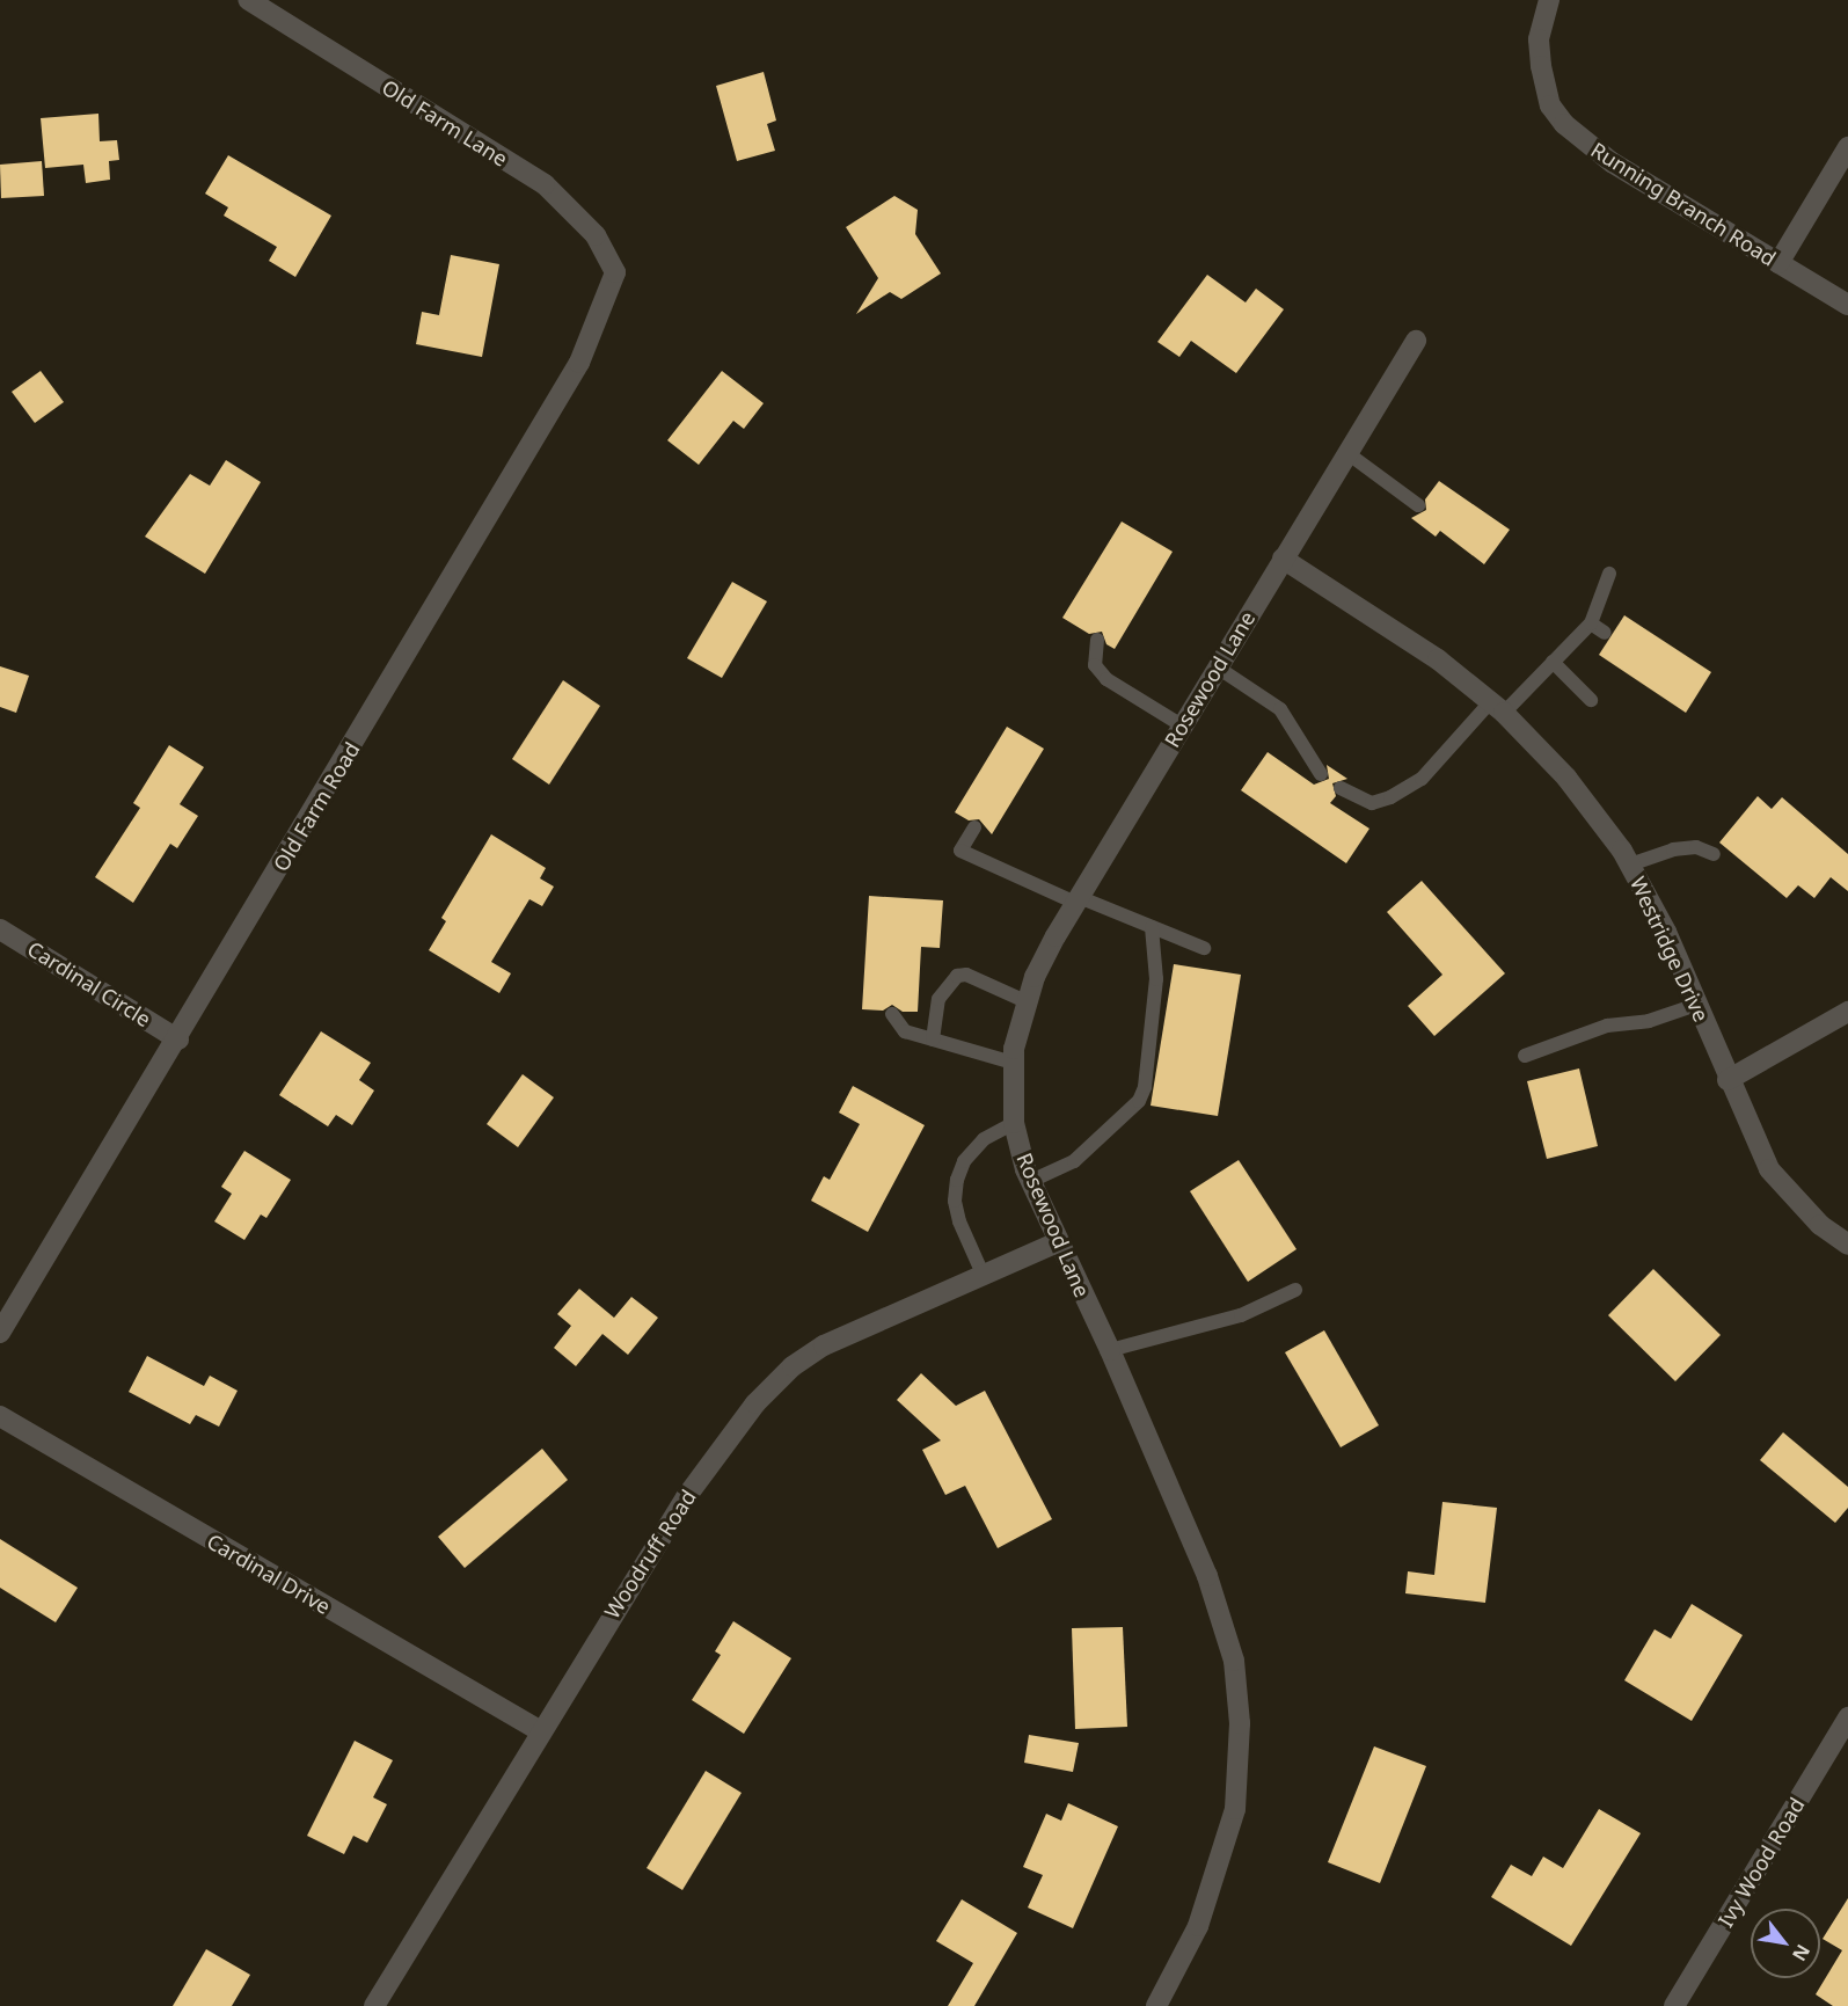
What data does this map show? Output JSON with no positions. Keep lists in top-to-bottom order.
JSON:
{
  "streets": {
    "street": [
      "Old Farm Lane",
      "Running Branch Road",
      "Rosewood Lane",
      "Old Farm Road",
      "Westridge Drive",
      "Cardinal Circle",
      "Woodruff Road",
      "Cardinal Drive",
      "Ivy Wood Road"
    ]
  },
  "crossings": [
    ["Old Farm Lane", "Old Farm Road"],
    ["Rosewood Lane", "Westridge Drive"],
    ["Rosewood Lane", "Woodruff Road"],
    ["Old Farm Road", "Cardinal Circle"],
    ["Woodruff Road", "Cardinal Drive"]
  ],
  "north": "bottom right"
}
